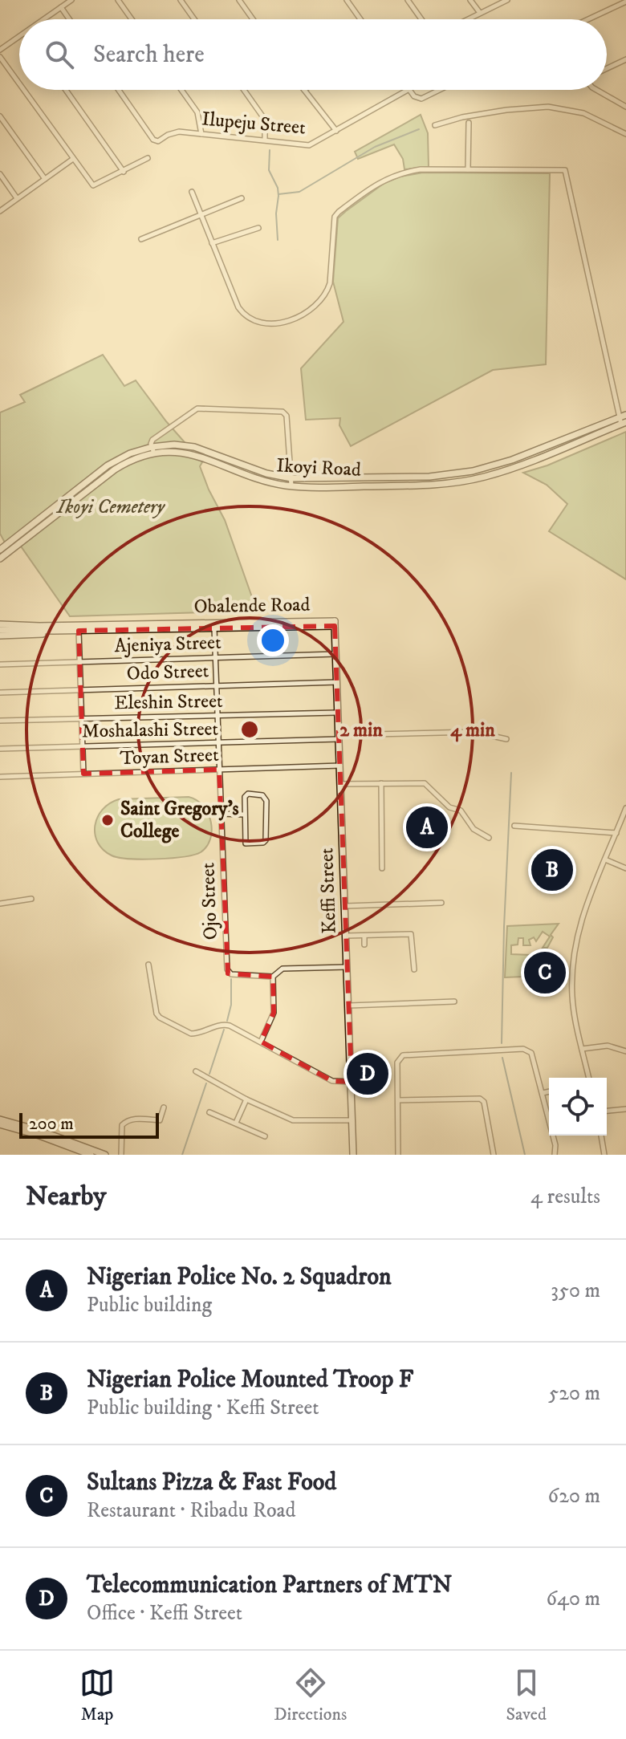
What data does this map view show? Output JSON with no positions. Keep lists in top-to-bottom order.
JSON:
{
  "streets": {
    "main road": ["Ikoyi Road", "Obalende Road", "Keffi Street"],
    "street": [
      "Ilupeju Street",
      "Ajeniya Street",
      "Odo Street",
      "Eleshin Street",
      "Moshalashi Street",
      "Toyan Street",
      "Ojo Street"
    ]
  },
  "crossings": [
    ["Obalende Road", "Keffi Street"],
    ["Obalende Road", "Ojo Street"],
    ["Ajeniya Street", "Keffi Street"],
    ["Ajeniya Street", "Ojo Street"],
    ["Odo Street", "Keffi Street"],
    ["Odo Street", "Ojo Street"],
    ["Eleshin Street", "Keffi Street"],
    ["Eleshin Street", "Ojo Street"],
    ["Moshalashi Street", "Keffi Street"],
    ["Moshalashi Street", "Ojo Street"],
    ["Toyan Street", "Keffi Street"],
    ["Toyan Street", "Ojo Street"]
  ],
  "parks": ["Ikoyi Cemetery"],
  "places": ["Saint Gregory's College"],
  "scale_bar": "200 m",
  "page": {
    "search": "Search here",
    "pins": [
      "A",
      "B",
      "C",
      "D"
    ],
    "scale": "200 m",
    "heading": ["Nearby", "4 results"],
    "list": [
      {
        "mark": "A",
        "name": "Nigerian Police No. 2 Squadron",
        "note": "Public building",
        "value": "350 m"
      },
      {
        "mark": "B",
        "name": "Nigerian Police Mounted Troop F",
        "note": "Public building · Keffi Street",
        "value": "520 m"
      },
      {
        "mark": "C",
        "name": "Sultans Pizza & Fast Food",
        "note": "Restaurant · Ribadu Road",
        "value": "620 m"
      },
      {
        "mark": "D",
        "name": "Telecommunication Partners of MTN",
        "note": "Office · Keffi Street",
        "value": "640 m"
      }
    ],
    "nav": ["Map", "Directions", "Saved"]
  },
  "rings": ["2 min", "4 min"]
}
